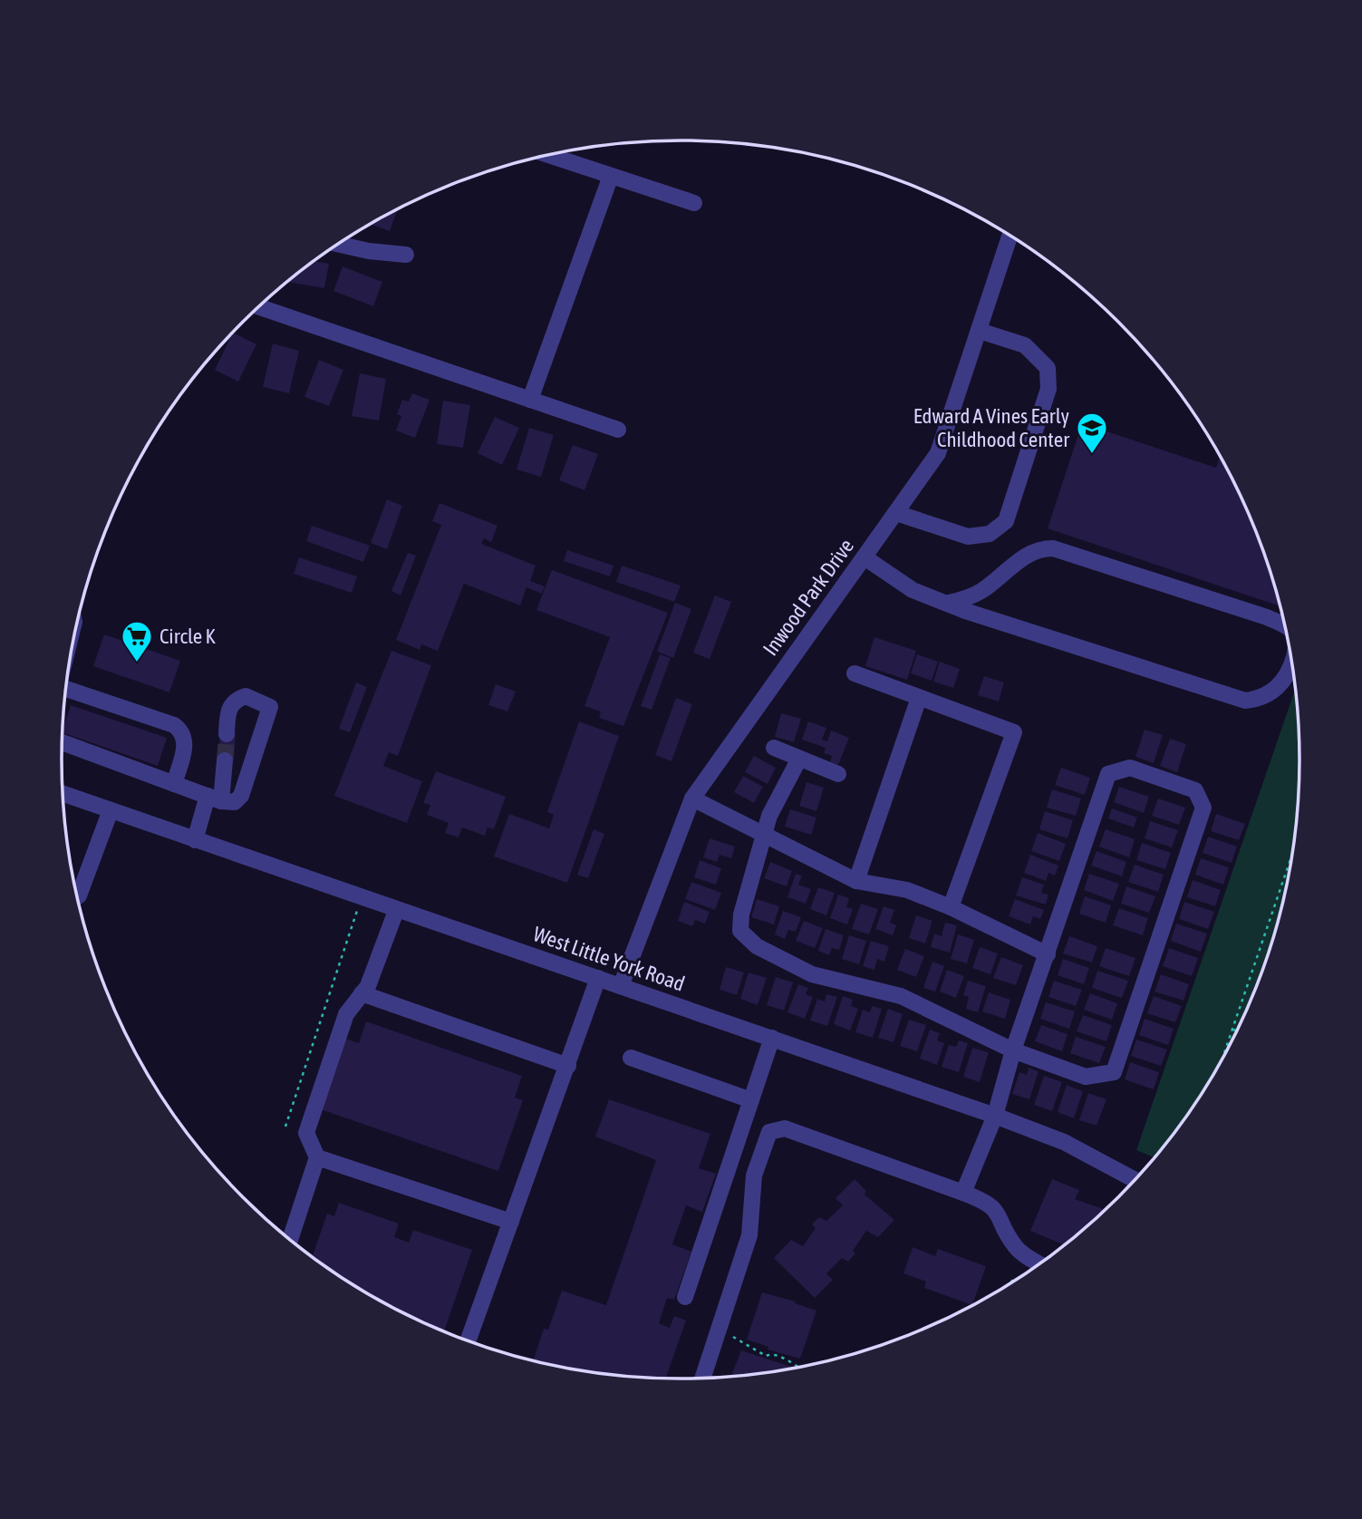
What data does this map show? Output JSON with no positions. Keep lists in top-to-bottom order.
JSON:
{
  "streets": {
    "street": ["Inwood Park Drive", "West Little York Road"]
  },
  "crossings": [
    ["Inwood Park Drive", "West Little York Road"]
  ],
  "places": {
    "school or university": ["Edward A Vines Early Childhood Center"],
    "supermarket": ["Circle K"]
  }
}
